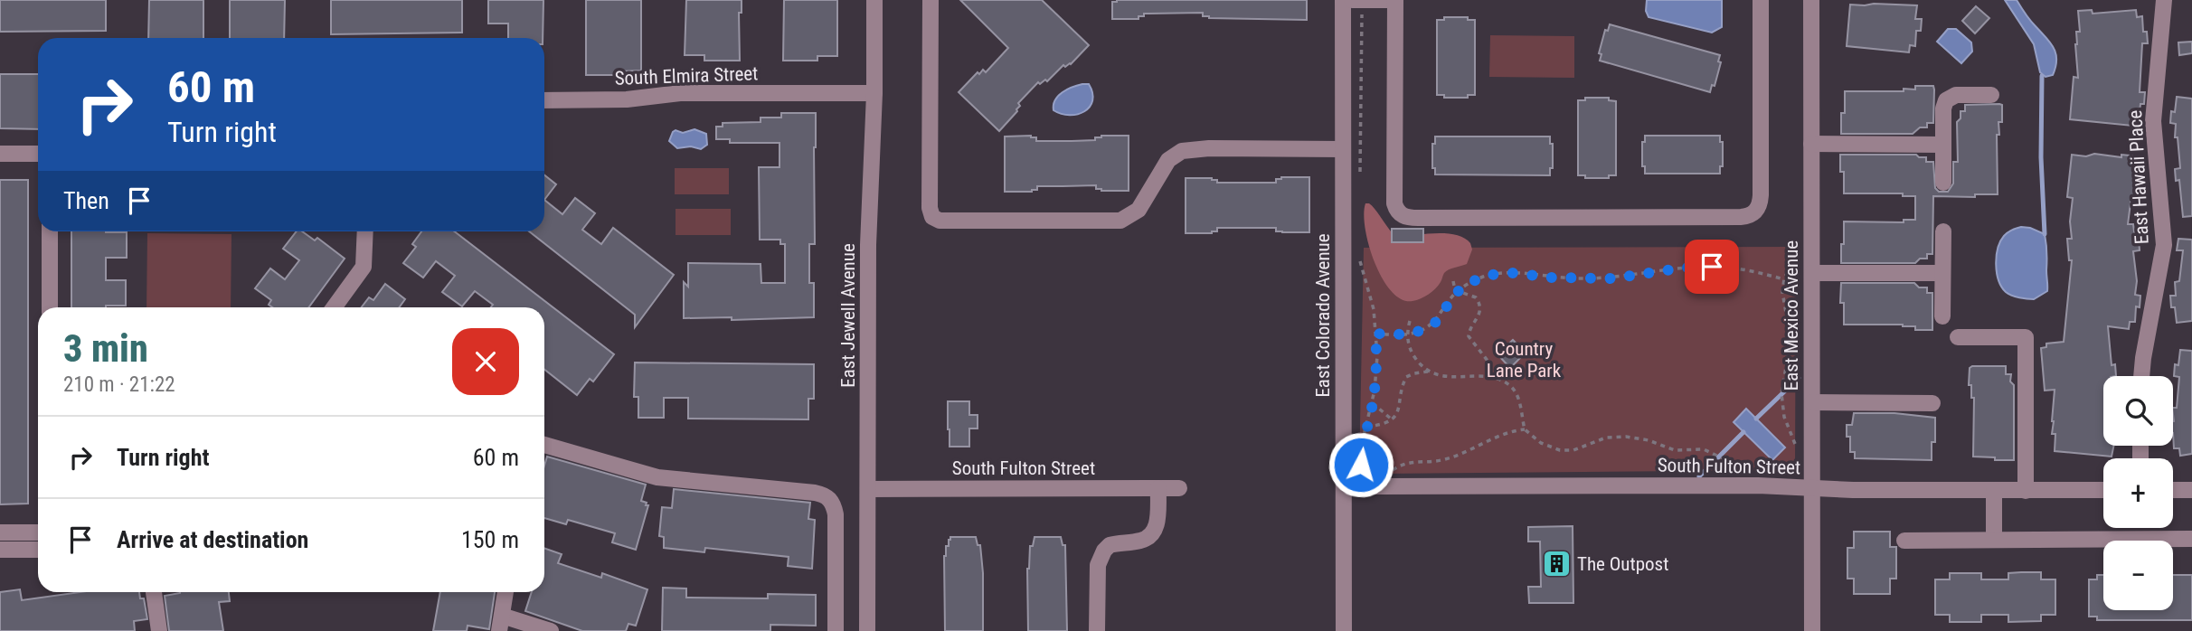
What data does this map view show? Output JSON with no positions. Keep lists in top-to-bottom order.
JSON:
{
  "streets": {
    "street": [
      "South Elmira Street",
      "East Hawaii Place",
      "East Jewell Avenue",
      "East Colorado Avenue",
      "East Mexico Avenue",
      "South Fulton Street"
    ]
  },
  "crossings": [
    ["South Elmira Street", "East Jewell Avenue"],
    ["East Jewell Avenue", "South Fulton Street"],
    ["East Colorado Avenue", "South Fulton Street"],
    ["East Mexico Avenue", "South Fulton Street"]
  ],
  "parks": ["Country Lane Park"],
  "places": {
    "building": ["The Outpost"]
  },
  "page": {
    "turn": ["60 m", "Turn right"],
    "then": "Then",
    "heading": ["3 min", "210 m · 21:22"],
    "map_buttons": ["+", "−"],
    "list": [
      {
        "name": "Turn right",
        "value": "60 m"
      },
      {
        "name": "Arrive at destination",
        "value": "150 m"
      }
    ]
  }
}
